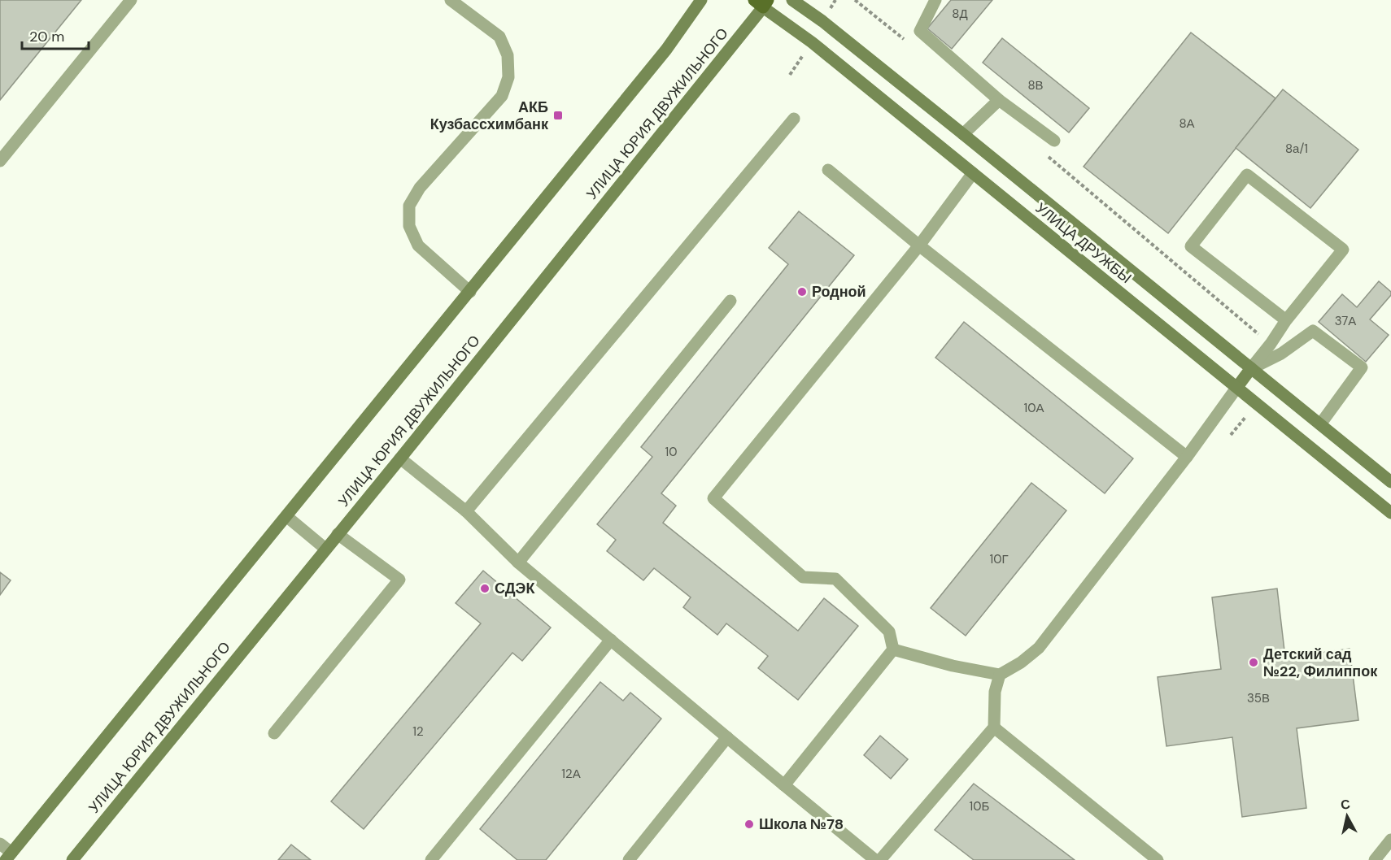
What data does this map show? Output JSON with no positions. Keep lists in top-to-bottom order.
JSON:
{
  "streets": {
    "main road": ["УЛИЦА ЮРИЯ ДВУЖИЛЬНОГО", "УЛИЦА ДРУЖБЫ"]
  },
  "crossings": [
    ["УЛИЦА ЮРИЯ ДВУЖИЛЬНОГО", "УЛИЦА ДРУЖБЫ"]
  ],
  "places": {
    "transit": ["АКБ Кузбассхимбанк"],
    "other": [
      "Родной",
      "СДЭК",
      "Детский сад №22, Филиппок",
      "Школа №78"
    ]
  },
  "house_numbers": [
    "8Д",
    "8В",
    "8А",
    "8а/1",
    "37А",
    "10А",
    "10",
    "10Г",
    "35В",
    "12",
    "12А",
    "10Б"
  ],
  "scale_bar": "20 m",
  "north": "top"
}
